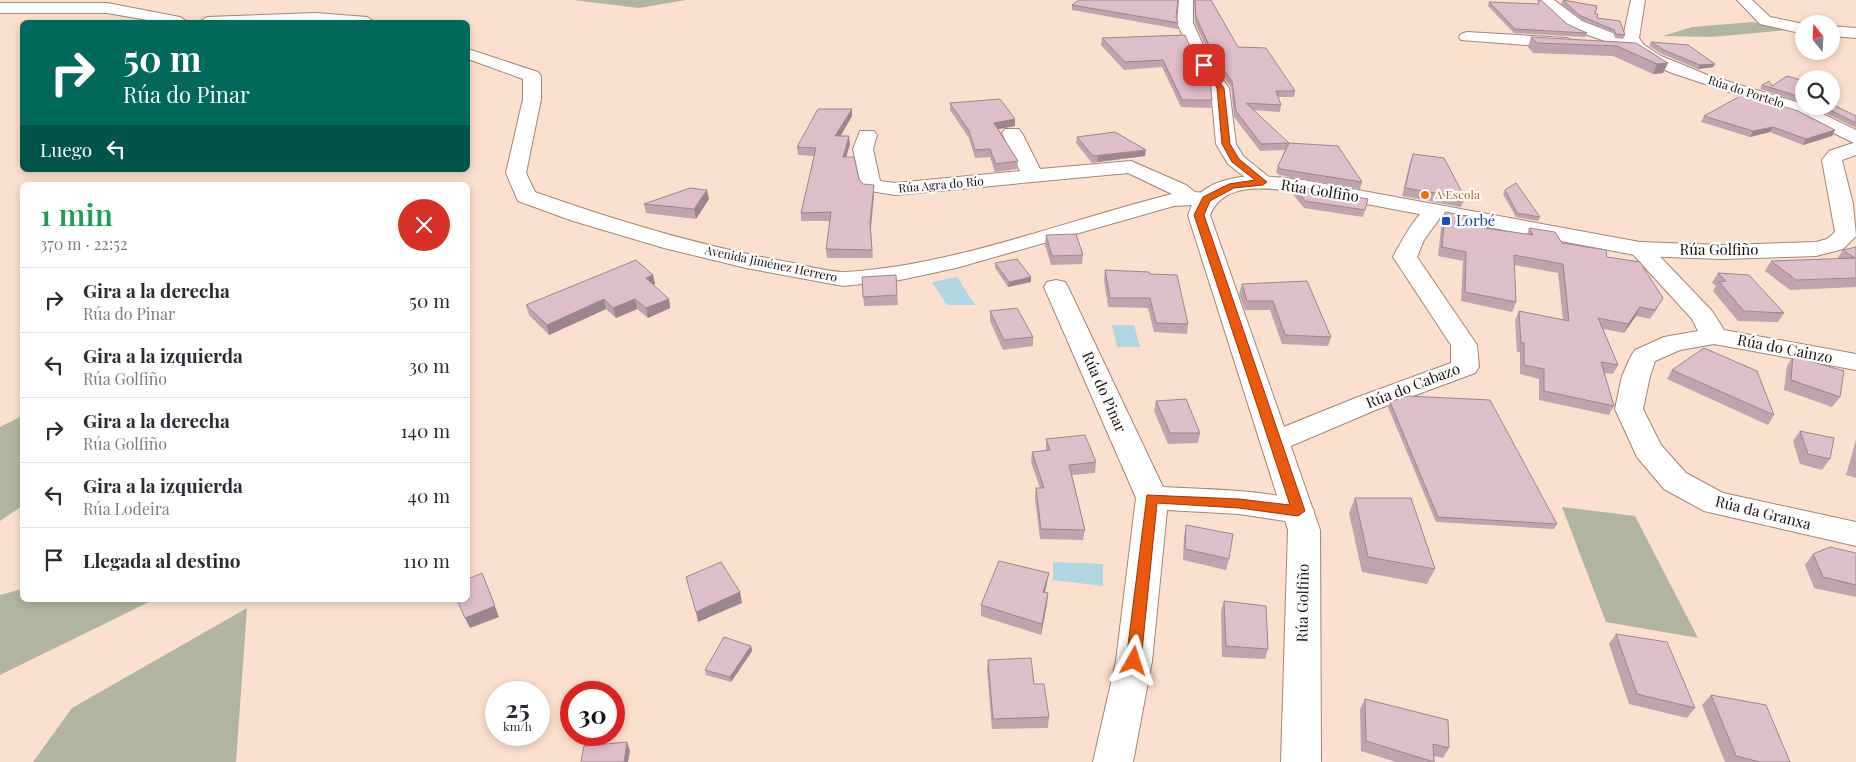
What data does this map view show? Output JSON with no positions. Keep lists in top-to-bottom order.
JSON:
{
  "streets": {
    "street": [
      "Rúa do Portelo",
      "Rúa Agra do Río",
      "Rúa Golfiño",
      "Avenida Jiménez Herrero",
      "Rúa do Cainzo",
      "Rúa do Cabazo",
      "Rúa do Pinar",
      "Rúa da Granxa"
    ]
  },
  "crossings": [
    ["Rúa Agra do Río", "Rúa Golfiño"],
    ["Rúa Agra do Río", "Avenida Jiménez Herrero"],
    ["Rúa Golfiño", "Avenida Jiménez Herrero"],
    ["Rúa Golfiño", "Rúa do Cabazo"],
    ["Rúa do Cainzo", "Rúa da Granxa"]
  ],
  "places": {
    "other": ["A Escola"],
    "transit": ["Lorbé"]
  },
  "north": "top",
  "page": {
    "turn": ["50 m", "Rúa do Pinar"],
    "then": "Luego",
    "heading": ["1 min", "370 m · 22:52"],
    "list": [
      {
        "name": "Gira a la derecha",
        "note": "Rúa do Pinar",
        "value": "50 m"
      },
      {
        "name": "Gira a la izquierda",
        "note": "Rúa Golfiño",
        "value": "30 m"
      },
      {
        "name": "Gira a la derecha",
        "note": "Rúa Golfiño",
        "value": "140 m"
      },
      {
        "name": "Gira a la izquierda",
        "note": "Rúa Lodeira",
        "value": "40 m"
      },
      {
        "name": "Llegada al destino",
        "value": "110 m"
      }
    ],
    "speed": "25 km/h",
    "limit": "30"
  }
}
